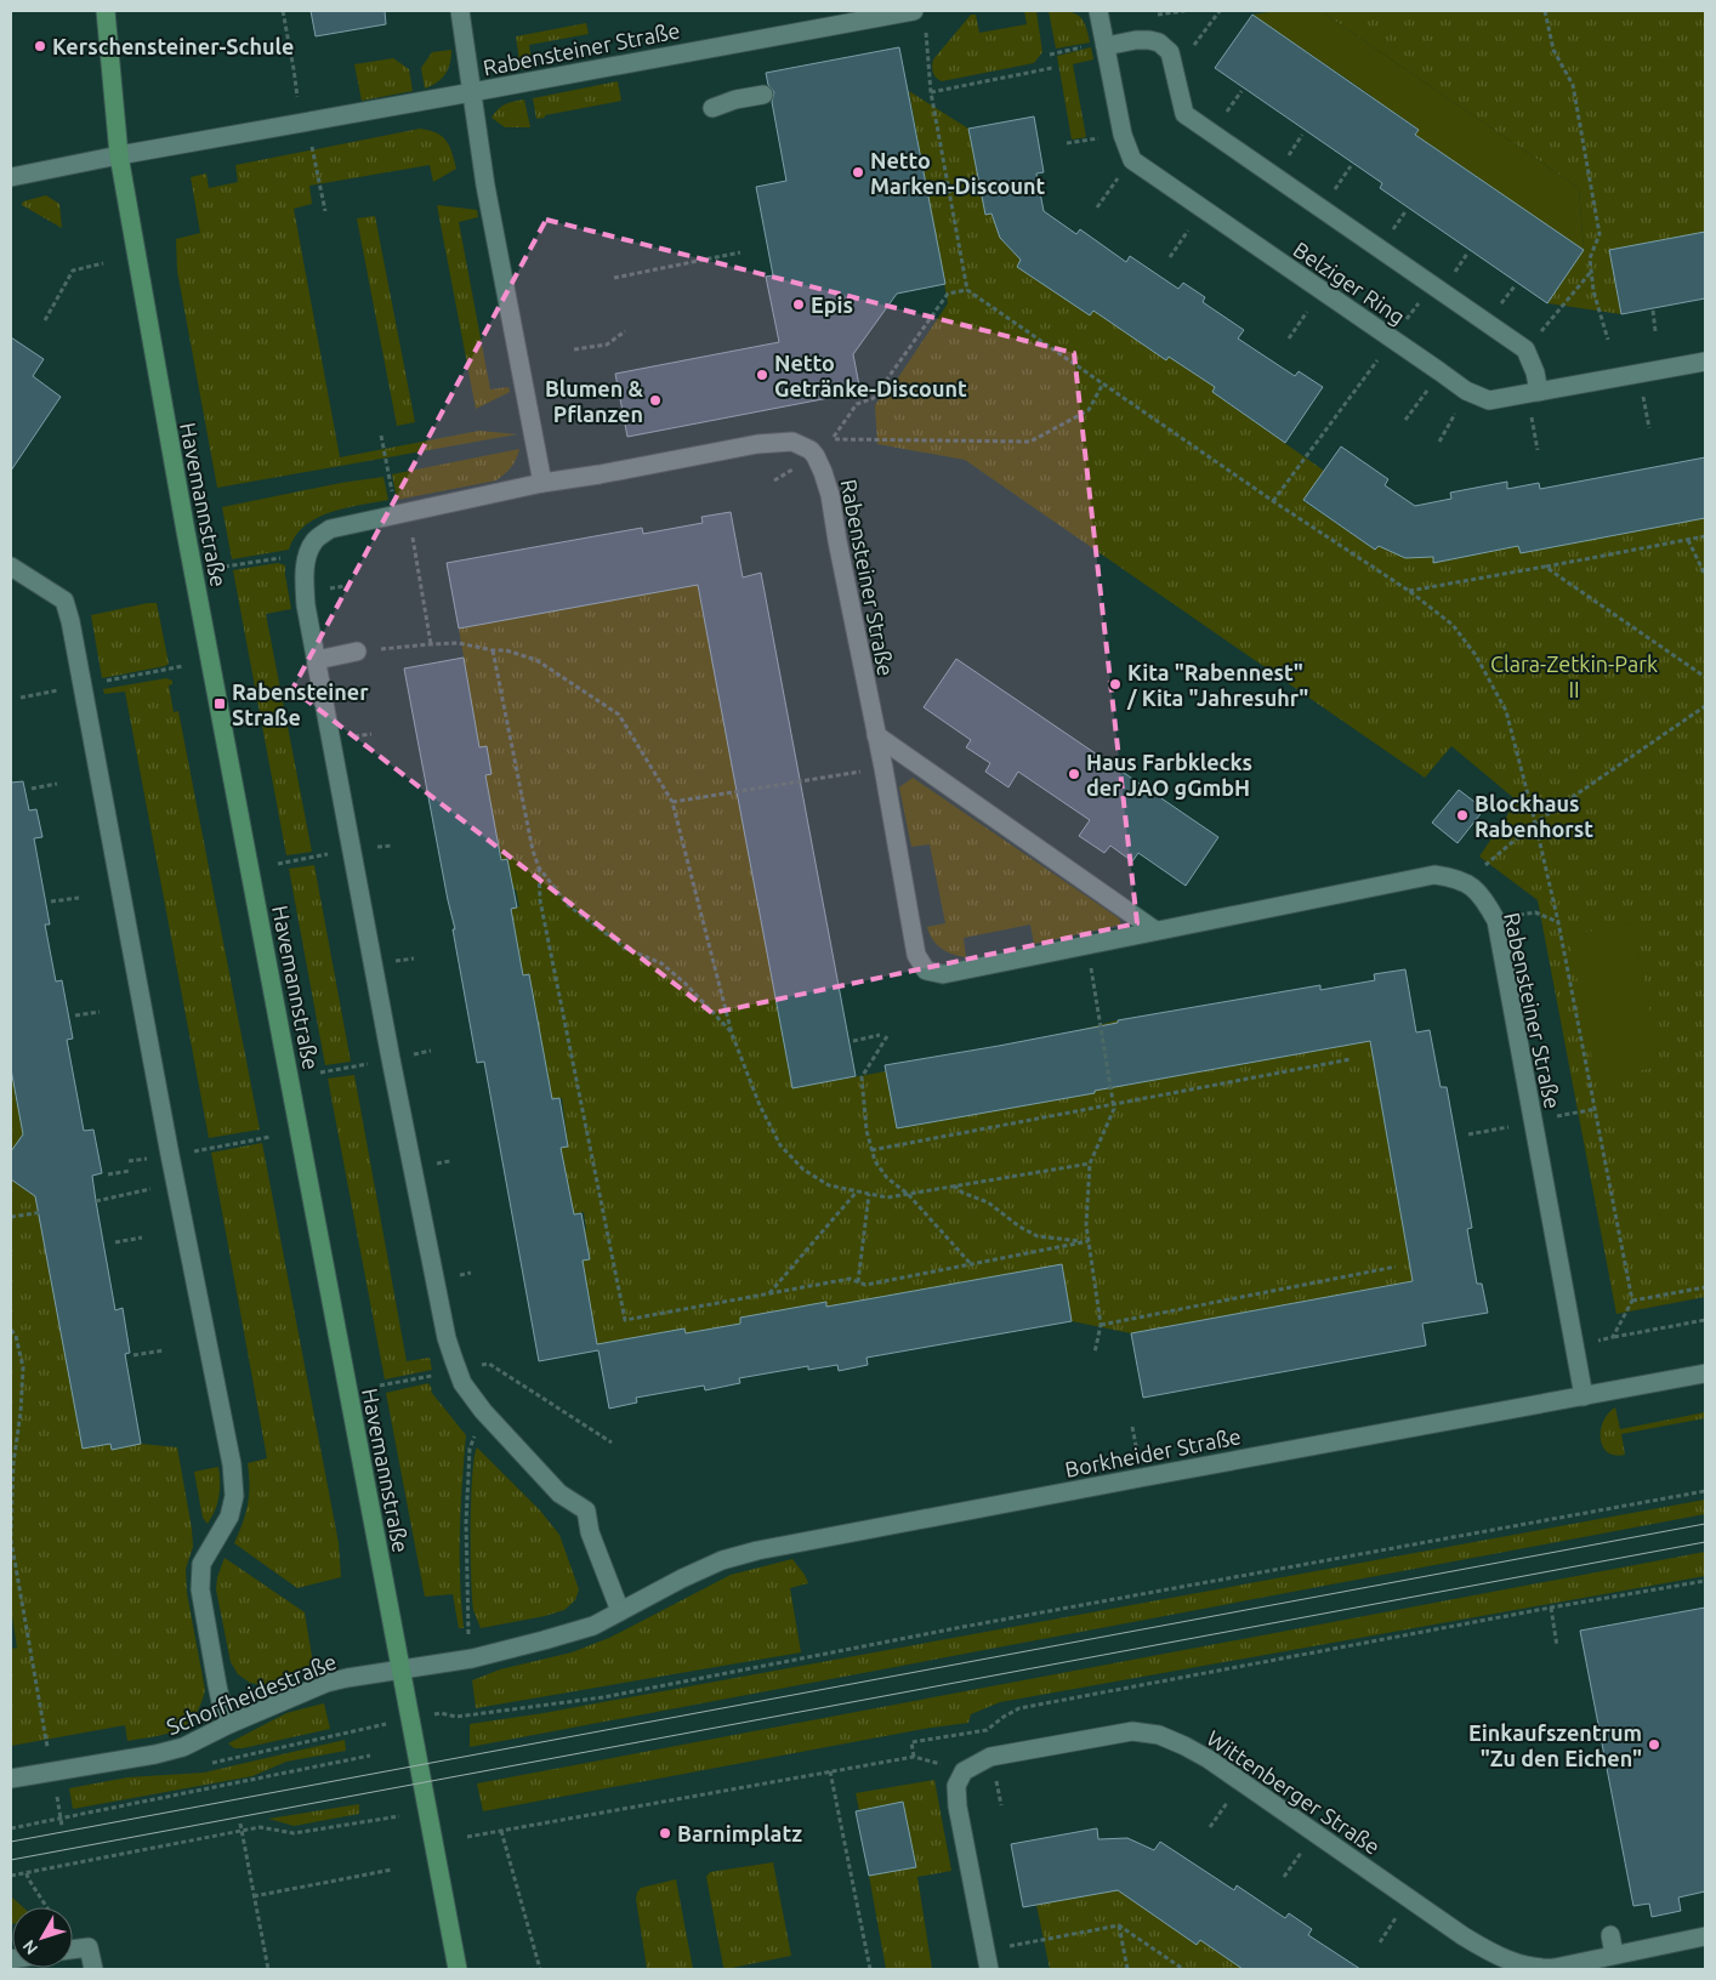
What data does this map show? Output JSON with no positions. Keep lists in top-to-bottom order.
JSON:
{
  "streets": {
    "main road": ["Havemannstraße"],
    "street": [
      "Rabensteiner Straße",
      "Belziger Ring",
      "Borkheider Straße",
      "Schorfheidestraße",
      "Wittenberger Straße"
    ]
  },
  "crossings": [
    ["Rabensteiner Straße", "Havemannstraße"],
    ["Rabensteiner Straße", "Borkheider Straße"],
    ["Havemannstraße", "Schorfheidestraße"]
  ],
  "parks": ["Clara-Zetkin-Park II"],
  "places": {
    "other": [
      "Kerschensteiner-Schule",
      "Netto Marken-Discount",
      "Epis",
      "Netto Getränke-Discount",
      "Blumen & Pflanzen",
      "Kita \"Rabennest\" / Kita \"Jahresuhr\"",
      "Haus Farbklecks der JAO gGmbH",
      "Blockhaus Rabenhorst",
      "Einkaufszentrum \"Zu den Eichen\"",
      "Barnimplatz"
    ],
    "transit": ["Rabensteiner Straße"]
  },
  "north": "bottom left"
}
